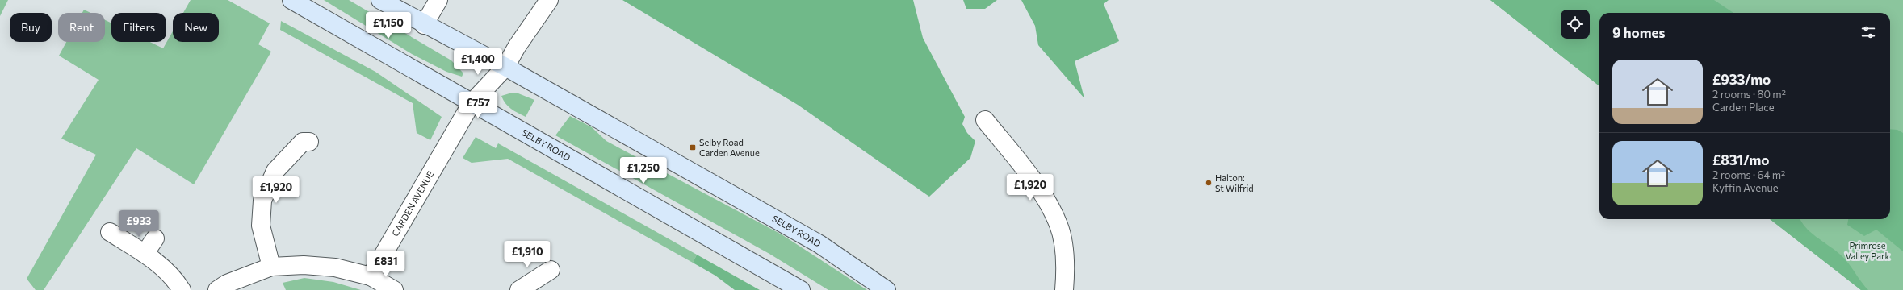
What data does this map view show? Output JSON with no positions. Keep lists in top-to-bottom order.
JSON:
{
  "streets": {
    "main road": ["SELBY ROAD"],
    "street": ["CARDEN AVENUE"]
  },
  "crossings": [
    ["SELBY ROAD", "CARDEN AVENUE"]
  ],
  "parks": ["Primrose Valley Park"],
  "places": {
    "transit": ["Selby Road Carden Avenue"],
    "other": ["Halton: St Wilfrid"]
  },
  "page": {
    "price": [
      "£1,150",
      "£1,400",
      "£757",
      "£1,250",
      "£1,920",
      "£1,920",
      "£933",
      "£1,910",
      "£831"
    ],
    "chip": [
      "Buy",
      "Rent",
      "Filters",
      "New"
    ],
    "heading": "9 homes",
    "list": [
      {
        "name": "£933/mo",
        "note": "2 rooms · 80 m² · Carden Place"
      },
      {
        "name": "£831/mo",
        "note": "2 rooms · 64 m² · Kyffin Avenue"
      }
    ]
  }
}
